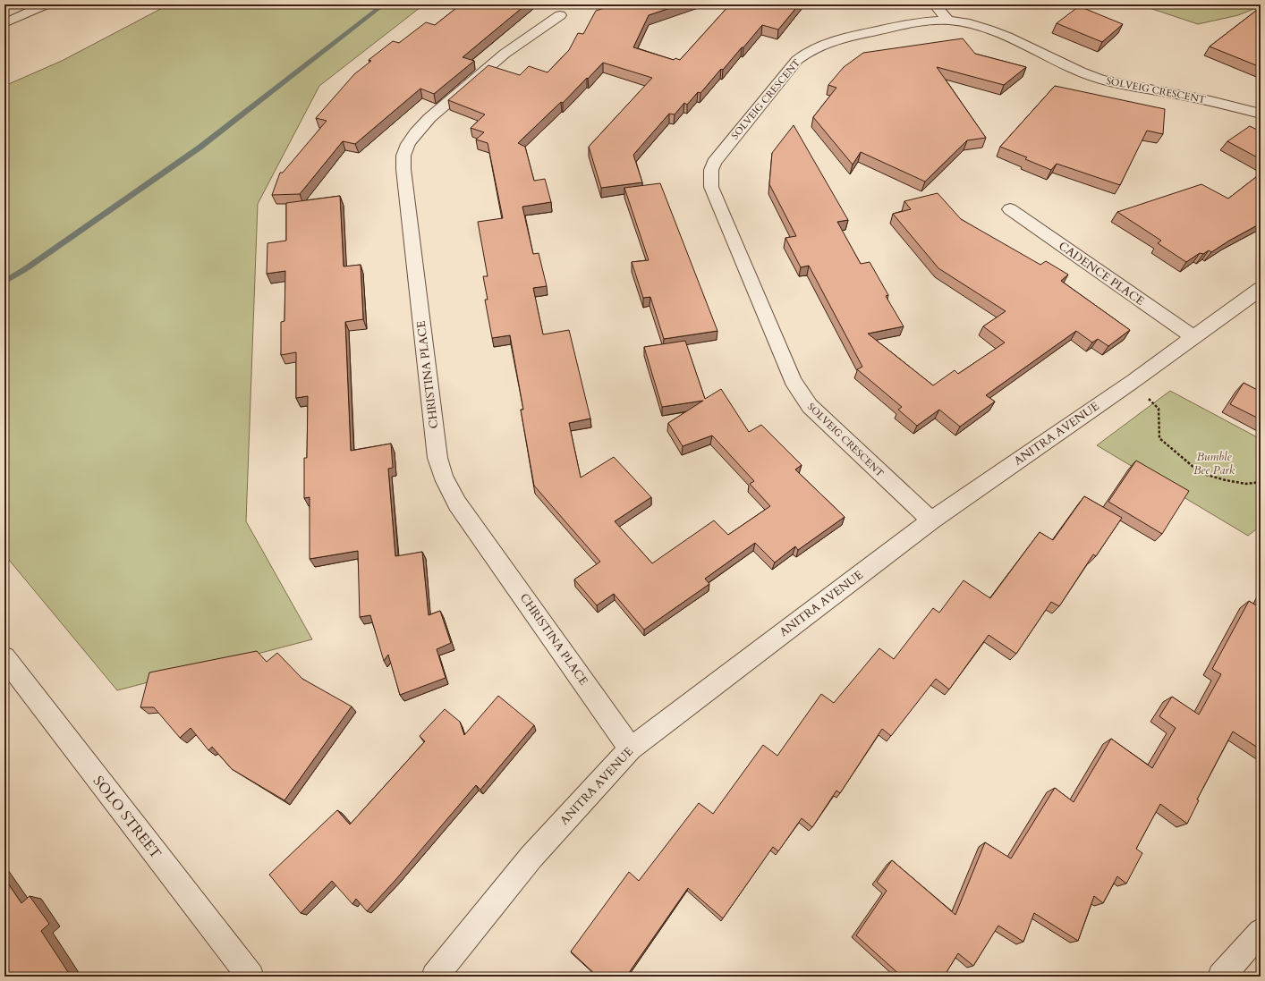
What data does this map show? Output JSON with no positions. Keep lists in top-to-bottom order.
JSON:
{
  "streets": {
    "street": [
      "SOLVEIG CRESCENT",
      "CADENCE PLACE",
      "CHRISTINA PLACE",
      "ANITRA AVENUE",
      "SOLO STREET"
    ]
  },
  "crossings": [
    ["SOLVEIG CRESCENT", "ANITRA AVENUE"],
    ["CADENCE PLACE", "ANITRA AVENUE"],
    ["CHRISTINA PLACE", "ANITRA AVENUE"]
  ],
  "parks": ["Bumble Bee Park"]
}
